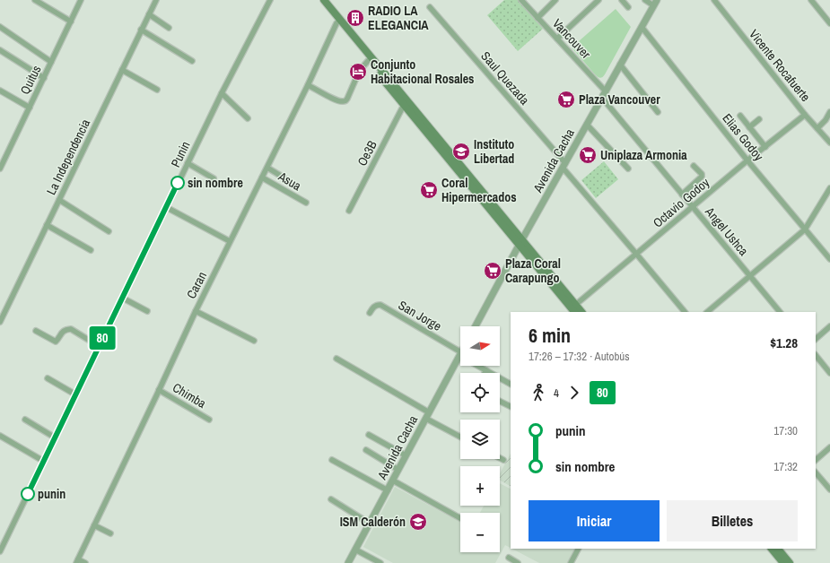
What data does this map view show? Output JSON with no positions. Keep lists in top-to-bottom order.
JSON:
{
  "streets": {
    "street": [
      "Vancouver",
      "Vicente Rocafuerte",
      "Saul Quezada",
      "Quitus",
      "Elias Godoy",
      "Oe3B",
      "Punin",
      "La Independencia",
      "Avenida Cacha",
      "Asua",
      "Octavio Godoy",
      "Angel Ushca",
      "Caran",
      "San Jorge",
      "Chimba"
    ]
  },
  "crossings": [
    ["Vancouver", "Avenida Cacha"],
    ["Vicente Rocafuerte", "Octavio Godoy"],
    ["Saul Quezada", "Avenida Cacha"],
    ["Saul Quezada", "Octavio Godoy"],
    ["Elias Godoy", "Avenida Cacha"],
    ["Elias Godoy", "Octavio Godoy"],
    ["Avenida Cacha", "Angel Ushca"],
    ["Asua", "Caran"],
    ["Octavio Godoy", "Angel Ushca"],
    ["Caran", "Chimba"]
  ],
  "places": {
    "building": ["RADIO LA ELEGANCIA"],
    "hotel": ["Conjunto Habitacional Rosales"],
    "supermarket": [
      "Plaza Vancouver",
      "Uniplaza Armonia",
      "Coral Hipermercados",
      "Plaza Coral Carapungo"
    ],
    "school or university": ["Instituto Libertad", "ISM Calderón"],
    "other": ["sin nombre", "punin"]
  },
  "lines": ["bus line 80"],
  "north": "right",
  "page": {
    "on_map": "80",
    "heading": ["6 min", "17:26 – 17:32 · Autobús", "$1.28"],
    "map_buttons": ["+", "−"],
    "legs": ["4", "80"],
    "list": [
      {
        "name": "punin",
        "value": "17:30"
      },
      {
        "name": "sin nombre",
        "value": "17:32"
      }
    ],
    "buttons": ["Iniciar", "Billetes"]
  }
}
